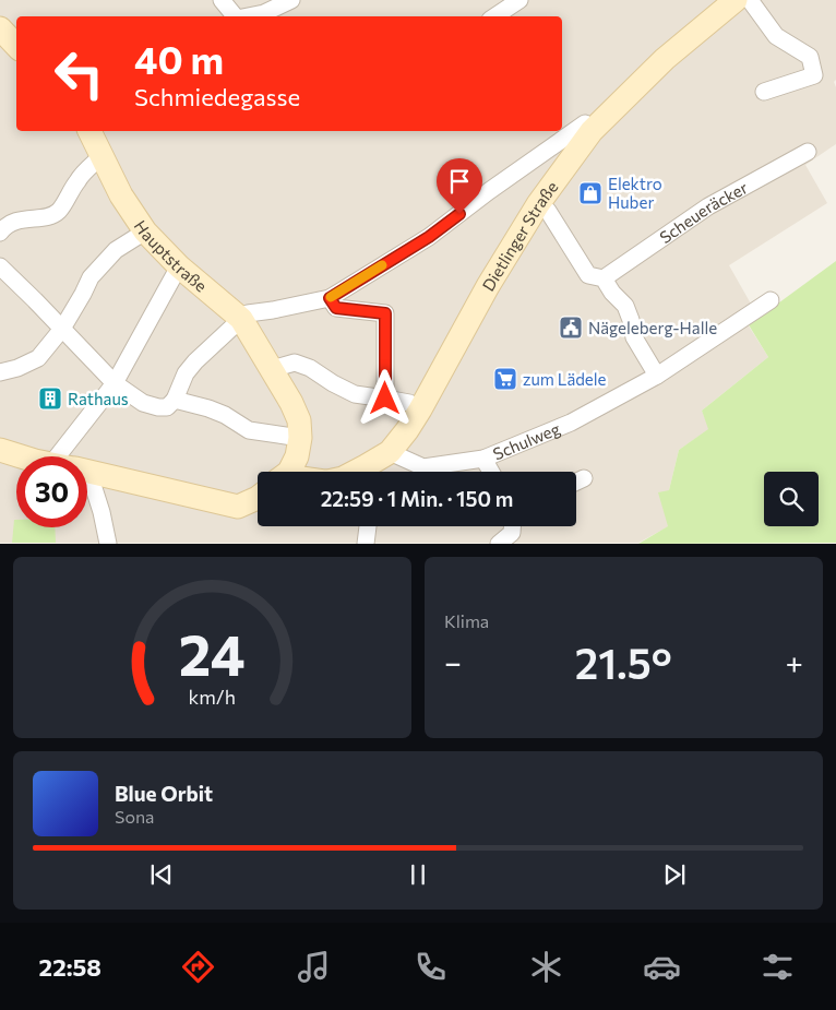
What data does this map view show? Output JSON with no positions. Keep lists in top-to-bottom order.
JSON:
{
  "streets": {
    "street": [
      "Scheueräcker",
      "Dietlinger Straße",
      "Hauptstraße",
      "Schulweg"
    ]
  },
  "crossings": [
    ["Dietlinger Straße", "Schulweg"]
  ],
  "places": {
    "shop": ["Elektro Huber"],
    "public building": ["Nägeleberg-Halle"],
    "supermarket": ["zum Lädele"],
    "building": ["Rathaus"]
  },
  "page": {
    "turn": ["40 m", "Schmiedegasse"],
    "limit": "30",
    "trip": "22:59 · 1 Min. · 150 m",
    "tile": "Klima",
    "heat": ["−", "21.5°", "+"],
    "song": ["Blue Orbit", "Sona"],
    "tabs": "22:58",
    "gauge": ["24", "km/h"]
  }
}
